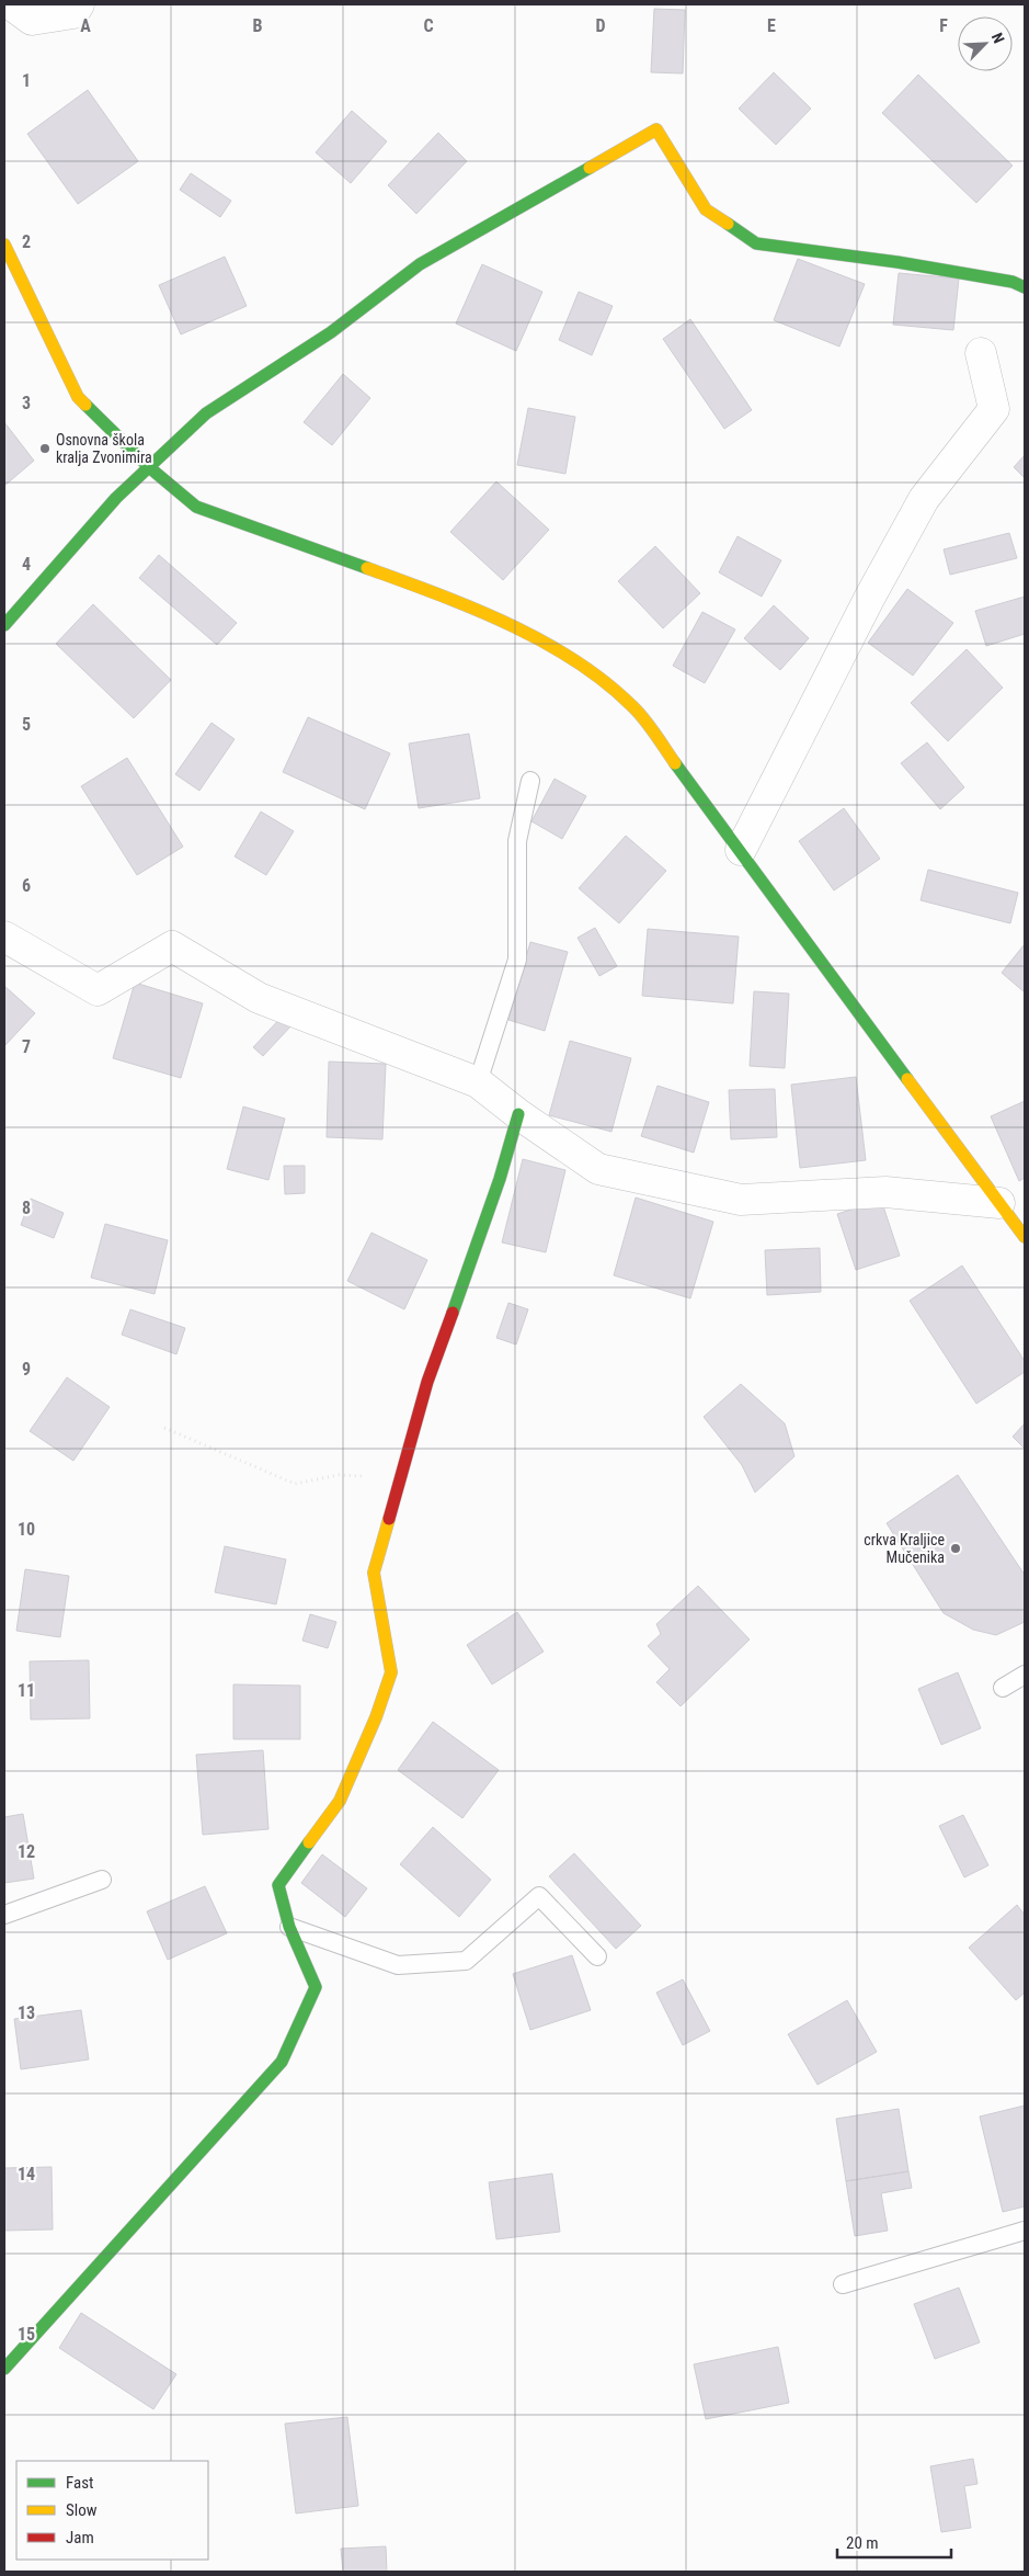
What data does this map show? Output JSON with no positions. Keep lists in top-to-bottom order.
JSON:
{
  "places": ["Osnovna škola kralja Zvonimira", "crkva Kraljice Mučenika"],
  "legend": ["Fast", "Slow", "Jam"],
  "scale_bar": "20 m",
  "north": "top right",
  "grid": {
    "columns": [
      "A",
      "B",
      "C",
      "D",
      "E",
      "F"
    ],
    "rows": [
      "1",
      "2",
      "3",
      "4",
      "5",
      "6",
      "7",
      "8",
      "9",
      "10",
      "11",
      "12",
      "13",
      "14",
      "15"
    ]
  }
}
